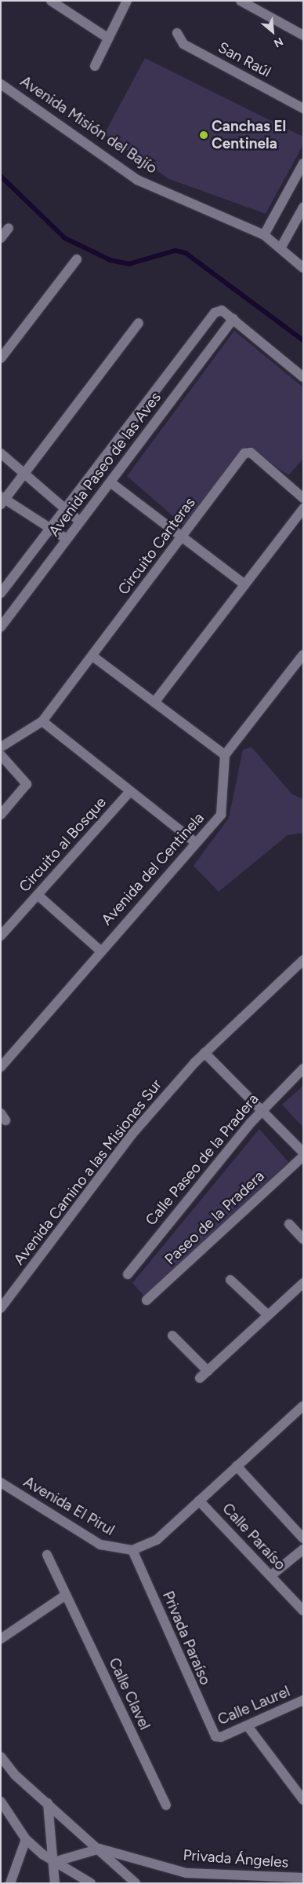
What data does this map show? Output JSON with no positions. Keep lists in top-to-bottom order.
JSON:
{
  "streets": {
    "street": [
      "San Raúl",
      "Avenida Misión del Bajío",
      "Avenida Paseo de las Aves",
      "Circuito Canteras",
      "Circuito al Bosque",
      "Avenida del Centinela",
      "Calle Paseo de la Pradera",
      "Avenida Camino a las Misiones Sur",
      "Paseo de la Pradera",
      "Avenida El Pirul",
      "Calle Paraíso",
      "Privada Paraíso",
      "Calle Clavel",
      "Calle Laurel",
      "Privada Ángeles"
    ]
  },
  "crossings": [
    ["Avenida El Pirul", "Privada Paraíso"],
    ["Privada Paraíso", "Calle Laurel"]
  ],
  "places": ["Canchas El Centinela"],
  "north": "bottom right"
}
